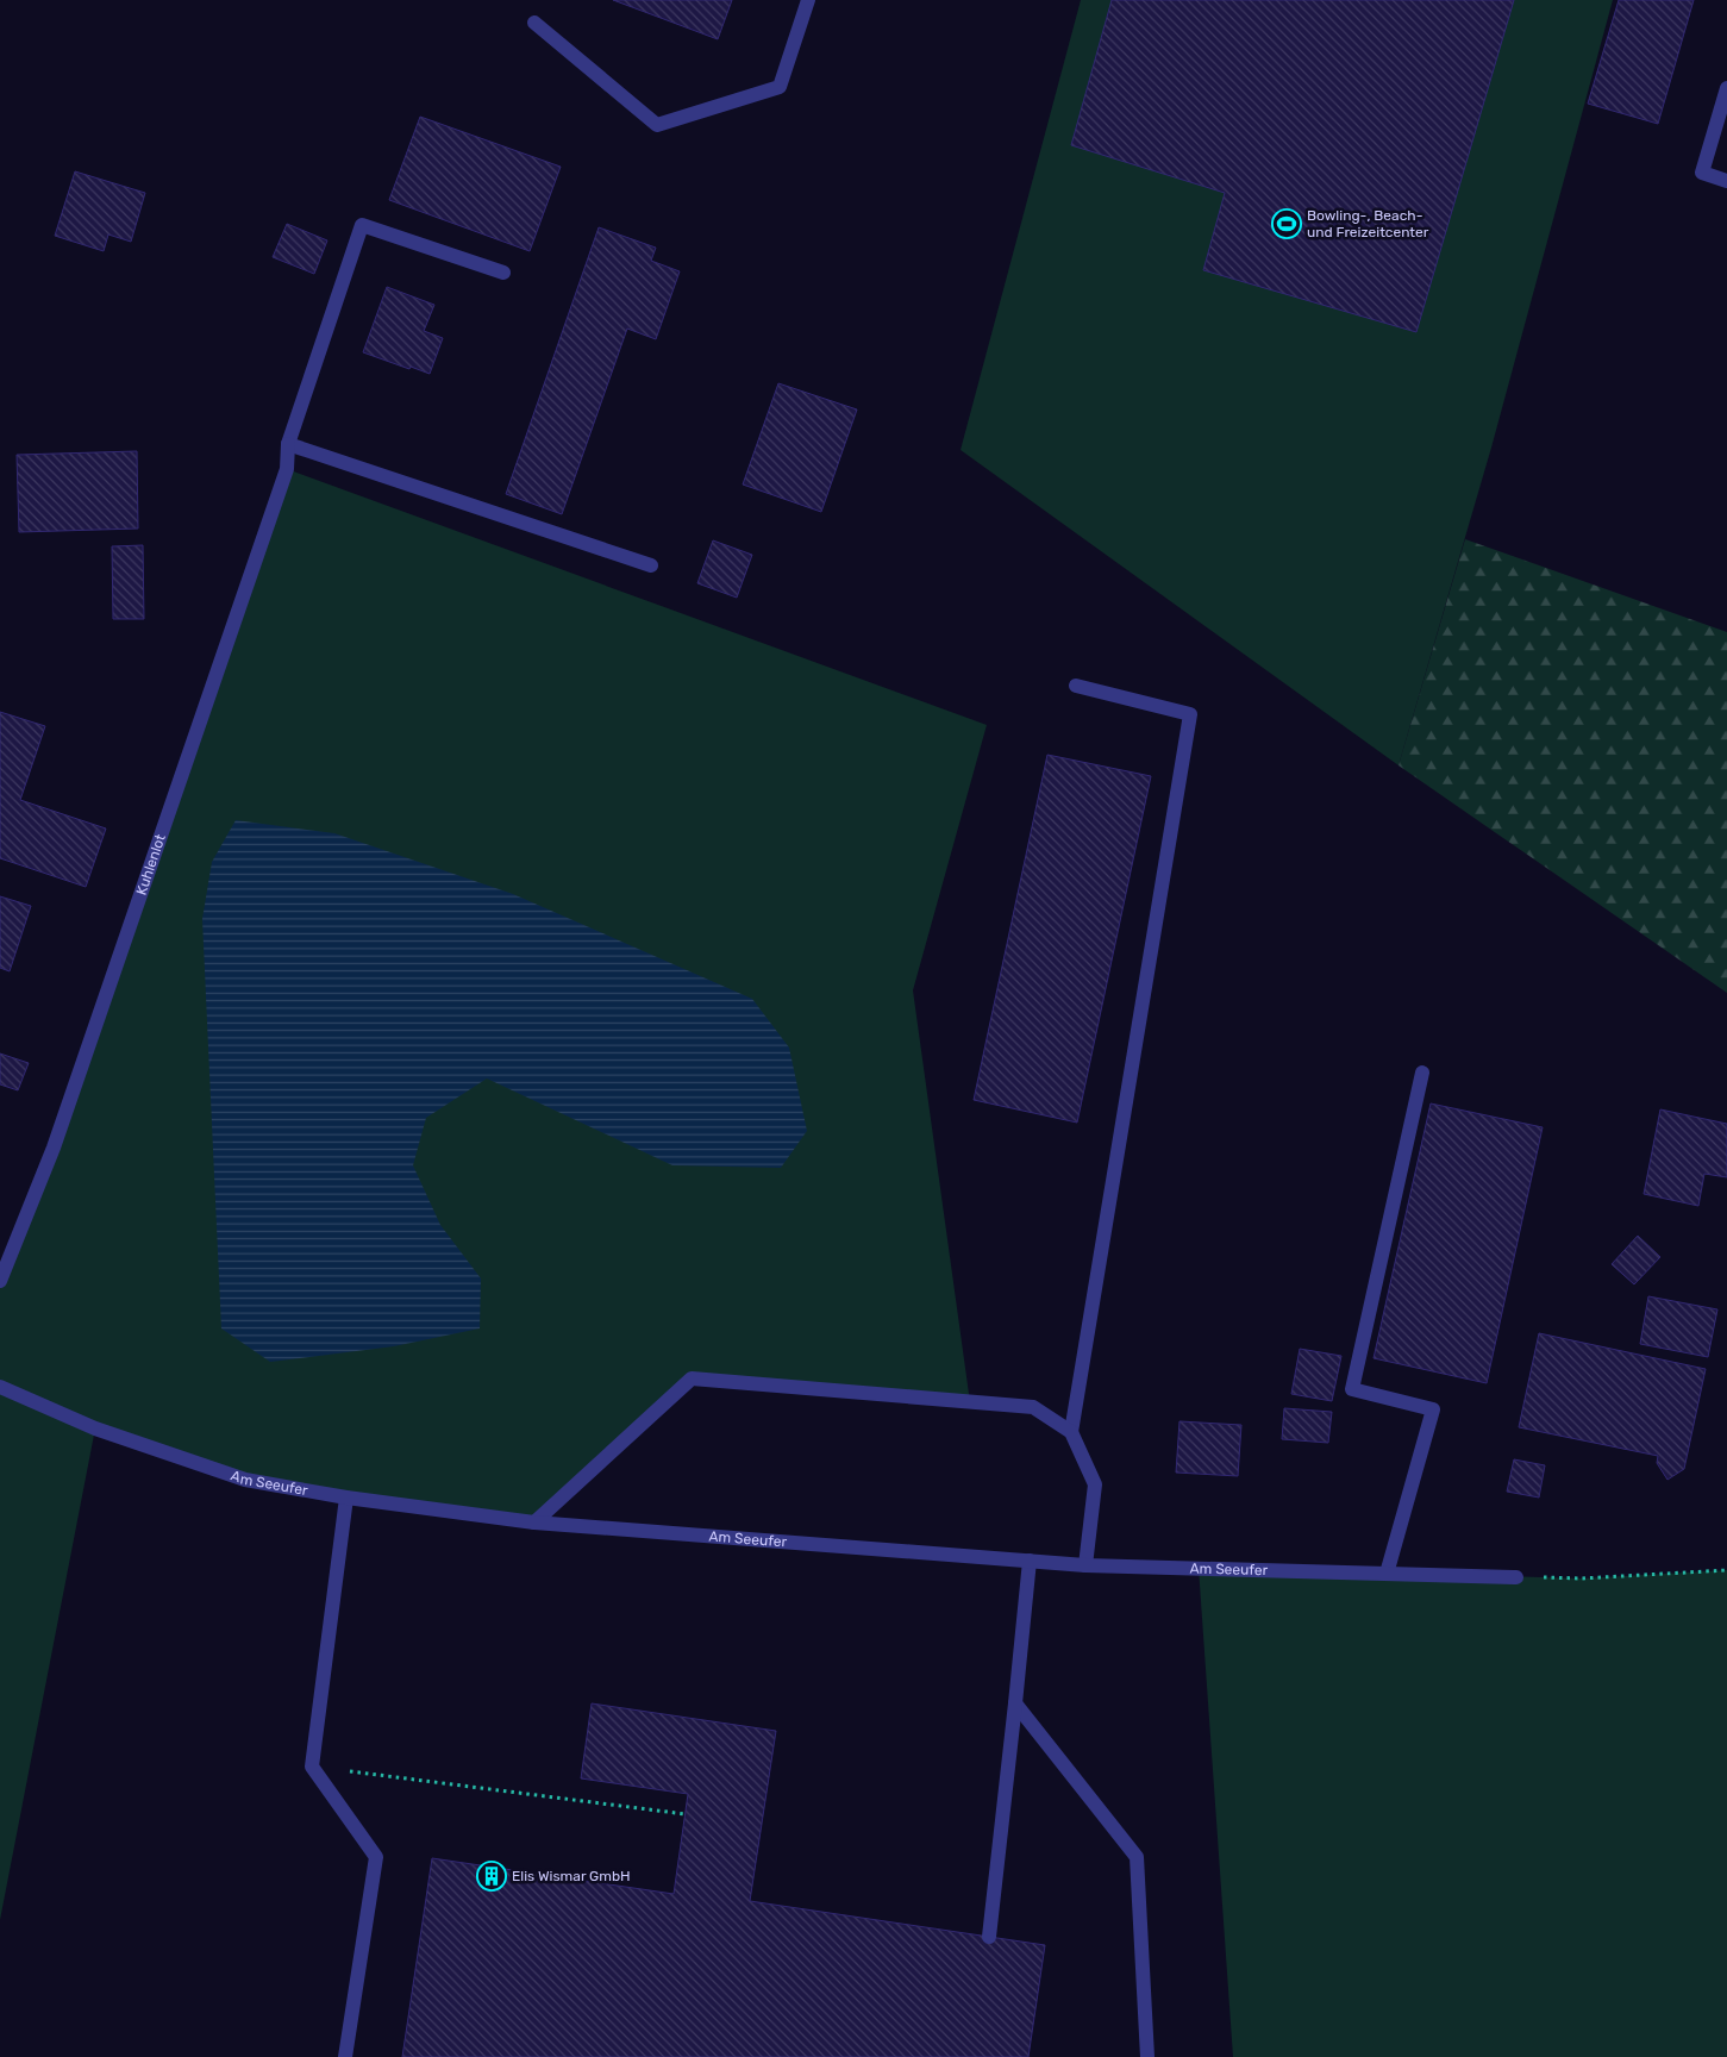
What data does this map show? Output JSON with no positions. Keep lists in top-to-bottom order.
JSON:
{
  "streets": {
    "street": ["Kuhlenlot", "Am Seeufer"]
  },
  "places": {
    "sports": ["Bowling-, Beach- und Freizeitcenter"],
    "building": ["Elis Wismar GmbH"]
  }
}
